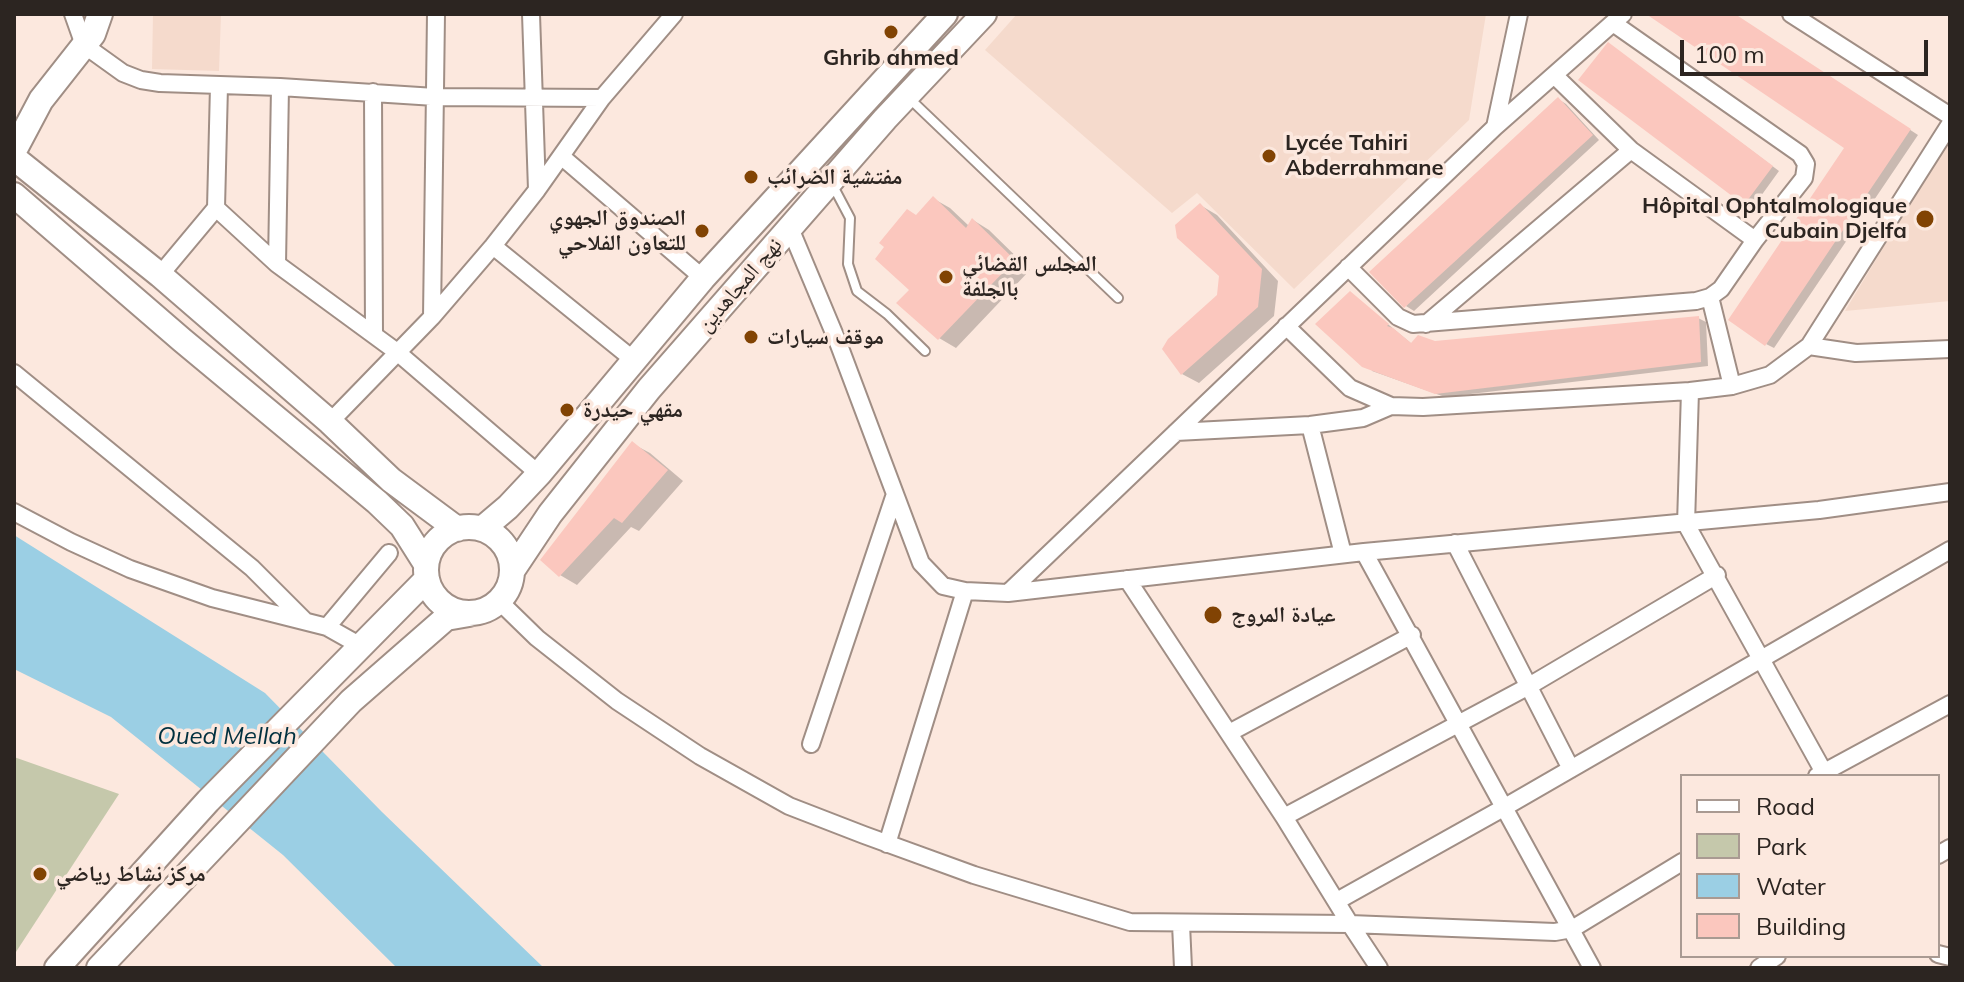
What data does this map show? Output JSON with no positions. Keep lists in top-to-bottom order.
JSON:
{
  "streets": {
    "main road": ["نهج المجاهدين"]
  },
  "water": ["Oued Mellah"],
  "places": [
    "Ghrib ahmed",
    "Lycée Tahiri Abderrahmane",
    "مفتشية الضرائب",
    "Hôpital Ophtalmologique Cubain Djelfa",
    "الصندوق الجهوي للتعاون الفلاحي",
    "المجلس القضائي بالجلفة",
    "موقف سيارات",
    "مقهي حيدرة",
    "عيادة المروج",
    "مركز نشاط رياضي"
  ],
  "legend": [
    "Road",
    "Park",
    "Water",
    "Building"
  ],
  "scale_bar": "100 m"
}
